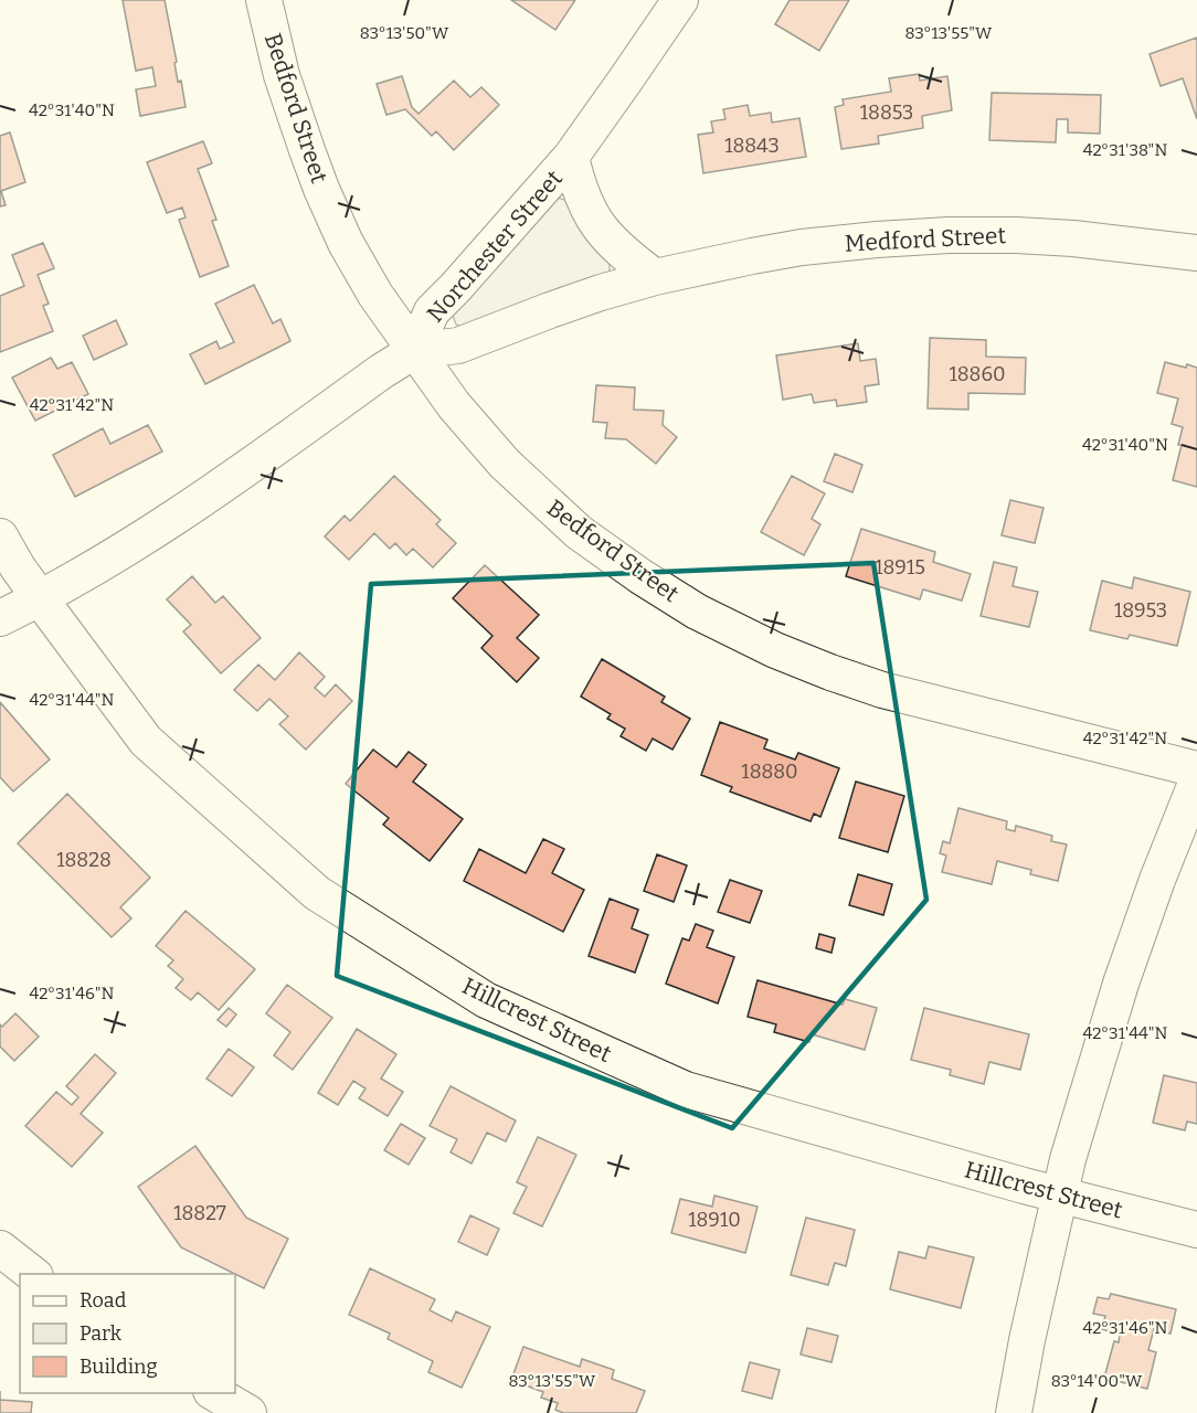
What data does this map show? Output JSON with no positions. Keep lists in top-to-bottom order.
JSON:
{
  "streets": {
    "street": [
      "Bedford Street",
      "Medford Street",
      "Norchester Street",
      "Hillcrest Street"
    ]
  },
  "crossings": [
    ["Bedford Street", "Medford Street"],
    ["Bedford Street", "Norchester Street"],
    ["Medford Street", "Norchester Street"]
  ],
  "house_numbers": [
    "18853",
    "18843",
    "18860",
    "18915",
    "18953",
    "18880",
    "18828",
    "18827",
    "18910"
  ],
  "legend": ["Road", "Park", "Building"],
  "coordinates": [
    "83°13'50\"W",
    "83°13'55\"W",
    "42°31'40\"N",
    "42°31'38\"N",
    "42°31'42\"N",
    "42°31'44\"N",
    "42°31'46\"N",
    "83°14'00\"W"
  ]
}
